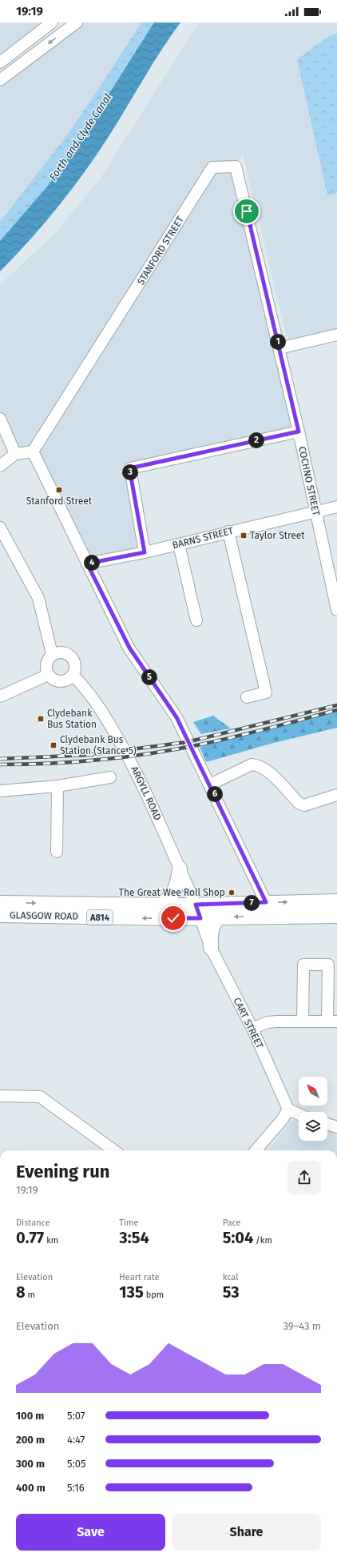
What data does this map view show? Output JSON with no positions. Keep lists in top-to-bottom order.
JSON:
{
  "streets": {
    "main road": ["GLASGOW ROAD", "A814"],
    "street": [
      "STANFORD STREET",
      "COCHNO STREET",
      "BARNS STREET",
      "ARGYLL ROAD",
      "CART STREET"
    ]
  },
  "crossings": [
    ["STANFORD STREET", "COCHNO STREET"],
    ["COCHNO STREET", "BARNS STREET"],
    ["ARGYLL ROAD", "GLASGOW ROAD"],
    ["GLASGOW ROAD", "CART STREET"]
  ],
  "water": ["Forth and Clyde Canal"],
  "places": {
    "transit": [
      "Stanford Street",
      "Taylor Street",
      "Clydebank Bus Station",
      "Clydebank Bus Station (Stance 5)"
    ],
    "other": ["The Great Wee Roll Shop"]
  },
  "north": "top left",
  "page": {
    "status": "19:19",
    "pins": [
      "1",
      "2",
      "3",
      "4",
      "5",
      "6",
      "7"
    ],
    "heading": ["Evening run", "19:19"],
    "stats": [
      ["Distance", "0.77 km"],
      ["Time", "3:54"],
      ["Pace", "5:04 /km"],
      ["Elevation", "8 m"],
      ["Heart rate", "135 bpm"],
      ["kcal", "53"]
    ],
    "chart": ["Elevation", "39–43 m"],
    "list": [
      {
        "name": "100 m",
        "note": "5:07"
      },
      {
        "name": "200 m",
        "note": "4:47"
      },
      {
        "name": "300 m",
        "note": "5:05"
      },
      {
        "name": "400 m",
        "note": "5:16"
      }
    ],
    "buttons": ["Save", "Share"]
  }
}
